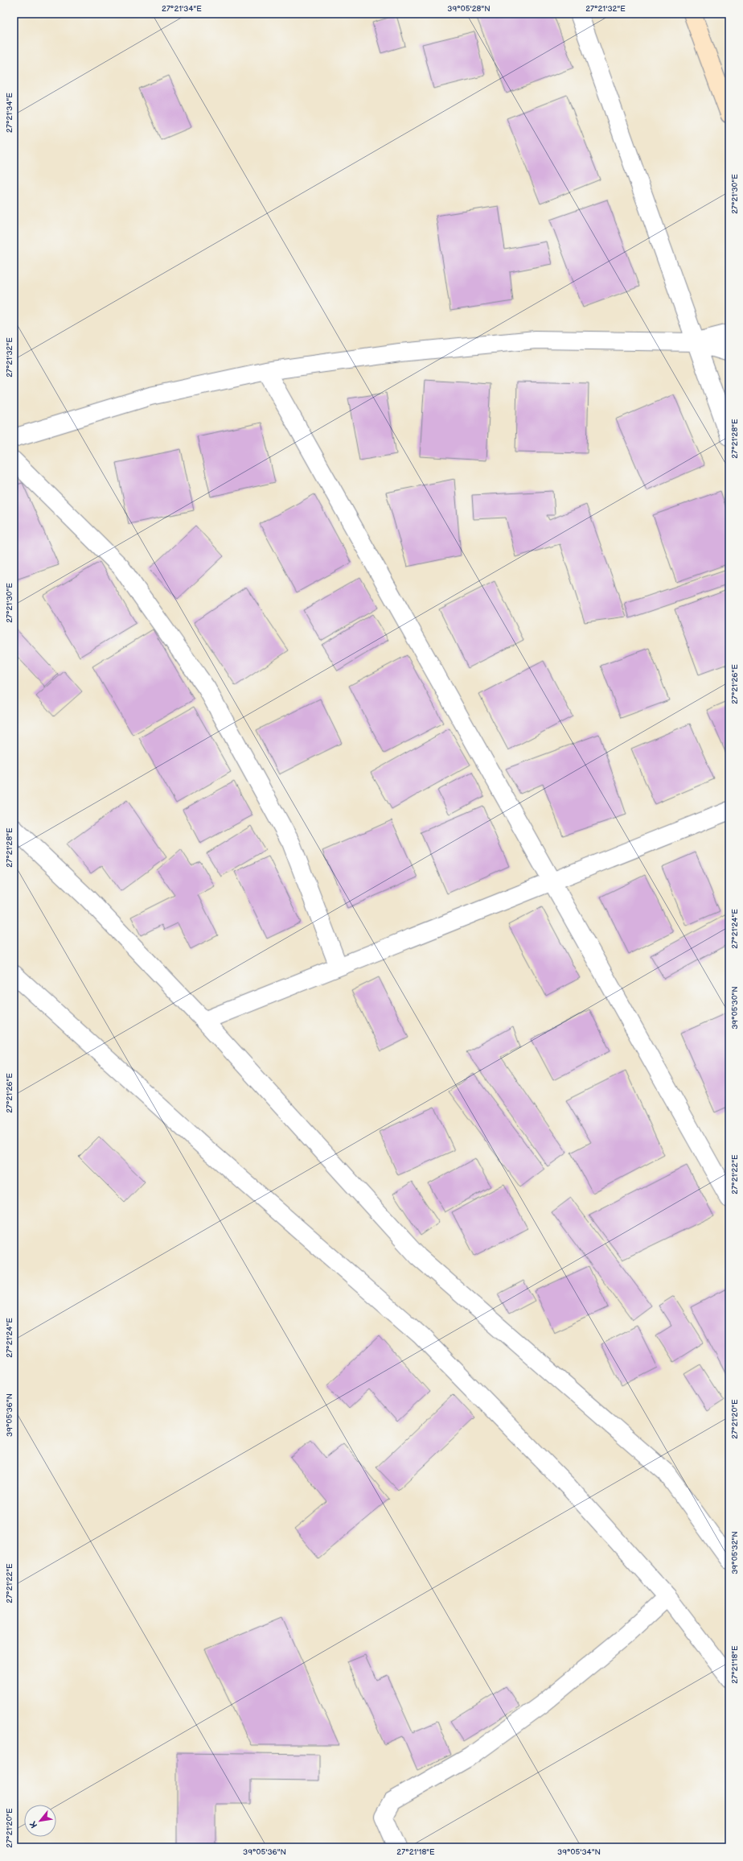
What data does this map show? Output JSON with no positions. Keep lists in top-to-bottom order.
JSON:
{
  "north": "bottom left",
  "coordinates": [
    "27°21'34\"E",
    "39°05'28\"N",
    "27°21'32\"E",
    "27°21'30\"E",
    "27°21'28\"E",
    "27°21'26\"E",
    "27°21'24\"E",
    "39°05'30\"N",
    "27°21'22\"E",
    "39°05'36\"N",
    "27°21'20\"E",
    "39°05'32\"N",
    "27°21'18\"E",
    "39°05'34\"N"
  ]
}
